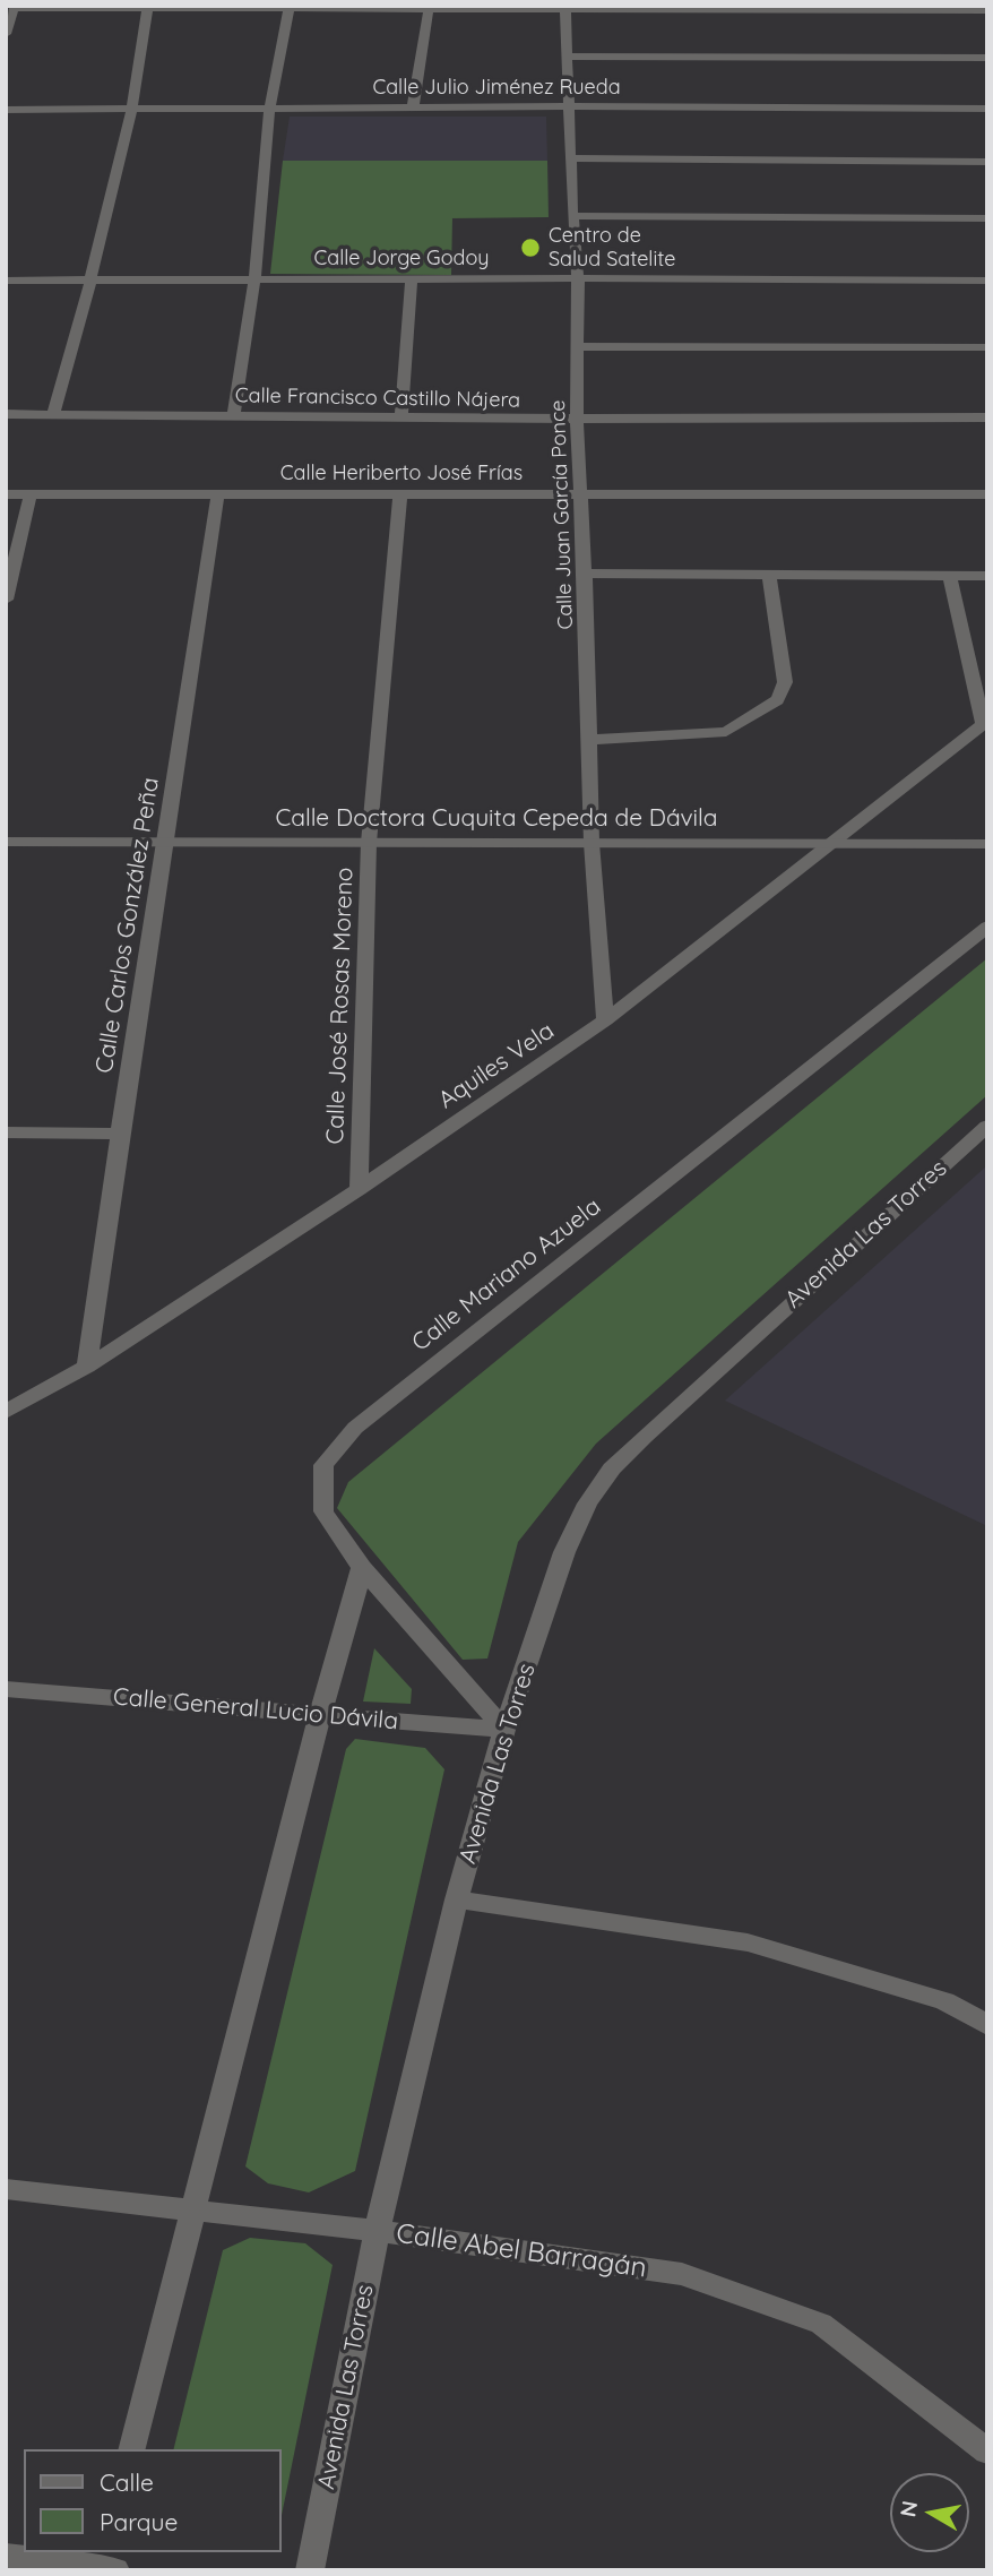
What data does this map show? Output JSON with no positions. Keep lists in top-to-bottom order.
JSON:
{
  "streets": {
    "street": [
      "Calle Julio Jiménez Rueda",
      "Calle Jorge Godoy",
      "Calle Francisco Castillo Nájera",
      "Calle Heriberto José Frías",
      "Calle Juan García Ponce",
      "Calle Doctora Cuquita Cepeda de Dávila",
      "Calle Carlos González Peña",
      "Calle José Rosas Moreno",
      "Aquiles Vela",
      "Avenida Las Torres",
      "Calle Mariano Azuela",
      "Calle General Lucio Dávila",
      "Calle Abel Barragán"
    ]
  },
  "crossings": [
    ["Calle Julio Jiménez Rueda", "Calle Juan García Ponce"],
    ["Calle Jorge Godoy", "Calle Juan García Ponce"],
    ["Calle Francisco Castillo Nájera", "Calle Juan García Ponce"],
    ["Calle Heriberto José Frías", "Calle Juan García Ponce"],
    ["Calle Heriberto José Frías", "Calle Carlos González Peña"],
    ["Calle Heriberto José Frías", "Calle José Rosas Moreno"],
    ["Calle Juan García Ponce", "Calle Doctora Cuquita Cepeda de Dávila"],
    ["Calle Juan García Ponce", "Aquiles Vela"],
    ["Calle Doctora Cuquita Cepeda de Dávila", "Calle Carlos González Peña"],
    ["Calle Doctora Cuquita Cepeda de Dávila", "Calle José Rosas Moreno"],
    ["Calle Doctora Cuquita Cepeda de Dávila", "Aquiles Vela"],
    ["Calle Carlos González Peña", "Aquiles Vela"],
    ["Calle José Rosas Moreno", "Aquiles Vela"],
    ["Avenida Las Torres", "Calle Mariano Azuela"],
    ["Avenida Las Torres", "Calle General Lucio Dávila"],
    ["Avenida Las Torres", "Calle Abel Barragán"],
    ["Calle Mariano Azuela", "Calle General Lucio Dávila"]
  ],
  "places": ["Centro de Salud Satelite"],
  "legend": ["Calle", "Parque"],
  "north": "left"
}
